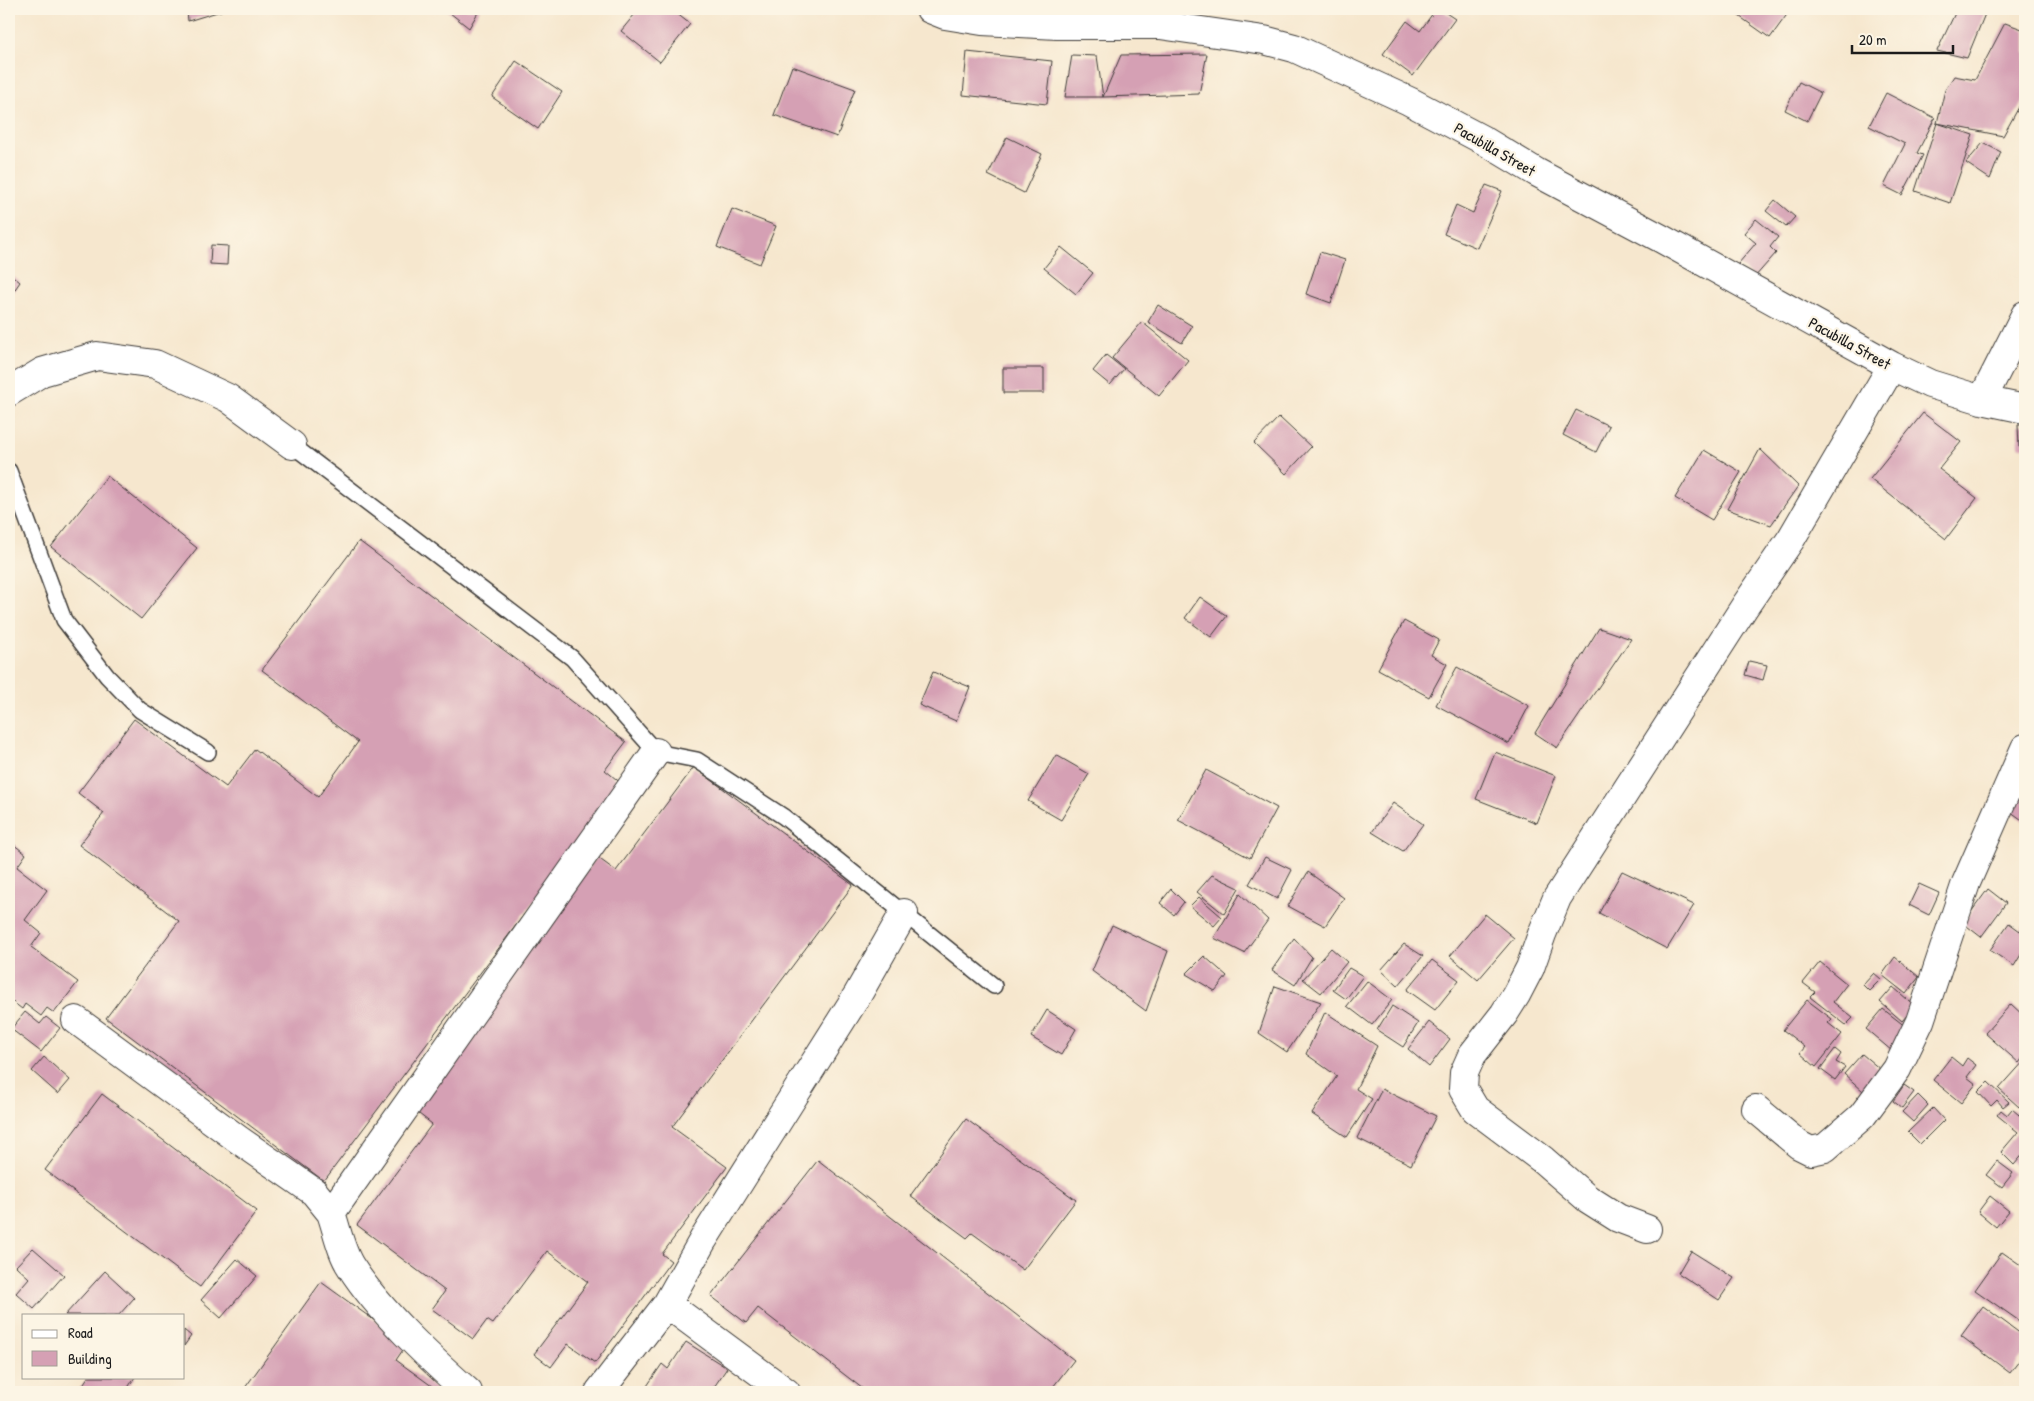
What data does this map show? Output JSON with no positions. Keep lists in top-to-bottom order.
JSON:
{
  "streets": {
    "street": ["Pacubilla Street"]
  },
  "legend": ["Road", "Building"],
  "scale_bar": "20 m"
}
